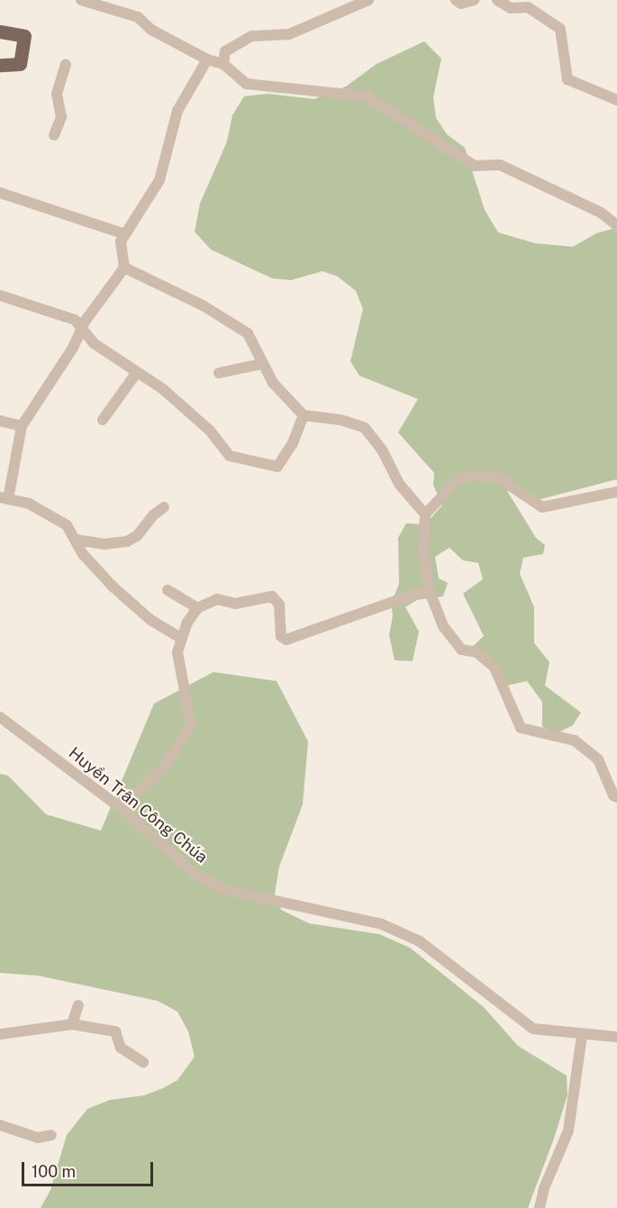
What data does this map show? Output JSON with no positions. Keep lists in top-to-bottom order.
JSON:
{
  "streets": {
    "street": ["Huyền Trân Công Chúa"]
  },
  "scale_bar": "100 m"
}
